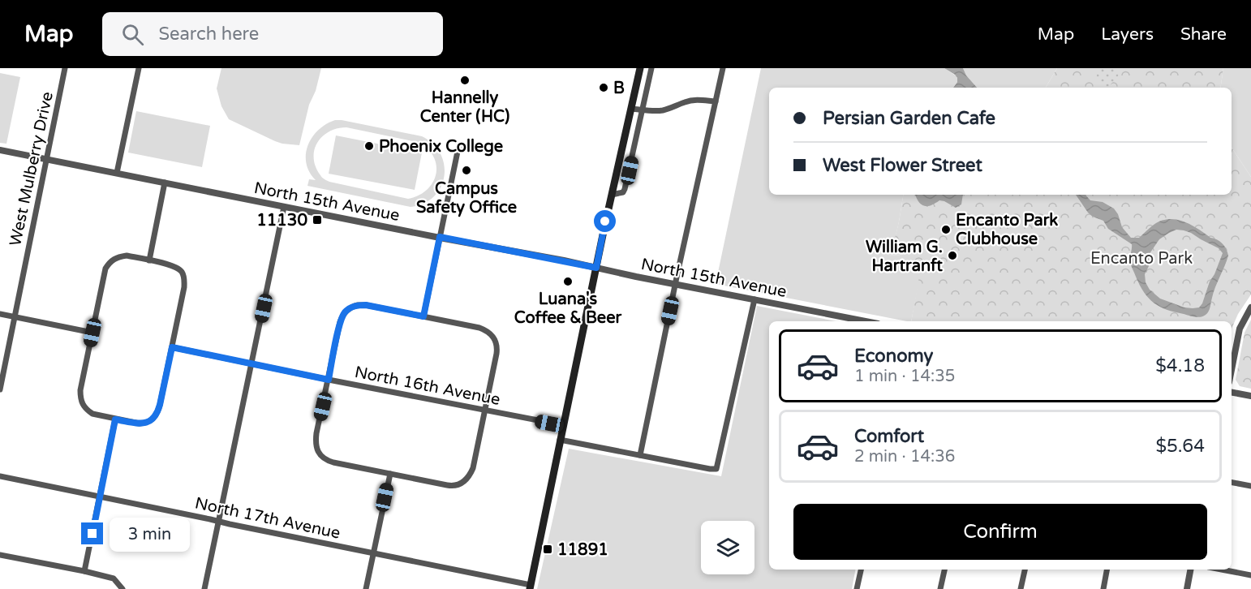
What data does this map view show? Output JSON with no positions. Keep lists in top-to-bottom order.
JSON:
{
  "streets": {
    "street": [
      "West Mulberry Drive",
      "North 15th Avenue",
      "North 16th Avenue",
      "North 17th Avenue"
    ]
  },
  "crossings": [
    ["West Mulberry Drive", "North 15th Avenue"]
  ],
  "parks": ["Encanto Park"],
  "places": {
    "other": [
      "Hannelly Center (HC)",
      "B",
      "Phoenix College",
      "Campus Safety Office",
      "Encanto Park Clubhouse",
      "William G. Hartranft",
      "Luana's Coffee & Beer"
    ],
    "transit": ["11130", "11891"]
  },
  "page": {
    "header": "Map",
    "search": "Search here",
    "nav": ["Map", "Layers", "Share"],
    "banner": ["Persian Garden Cafe", "West Flower Street"],
    "list": [
      {
        "name": "Economy",
        "note": "1 min · 14:35",
        "value": "$4.18"
      },
      {
        "name": "Comfort",
        "note": "2 min · 14:36",
        "value": "$5.64"
      }
    ],
    "buttons": "Confirm",
    "bubble": "3 min"
  }
}
